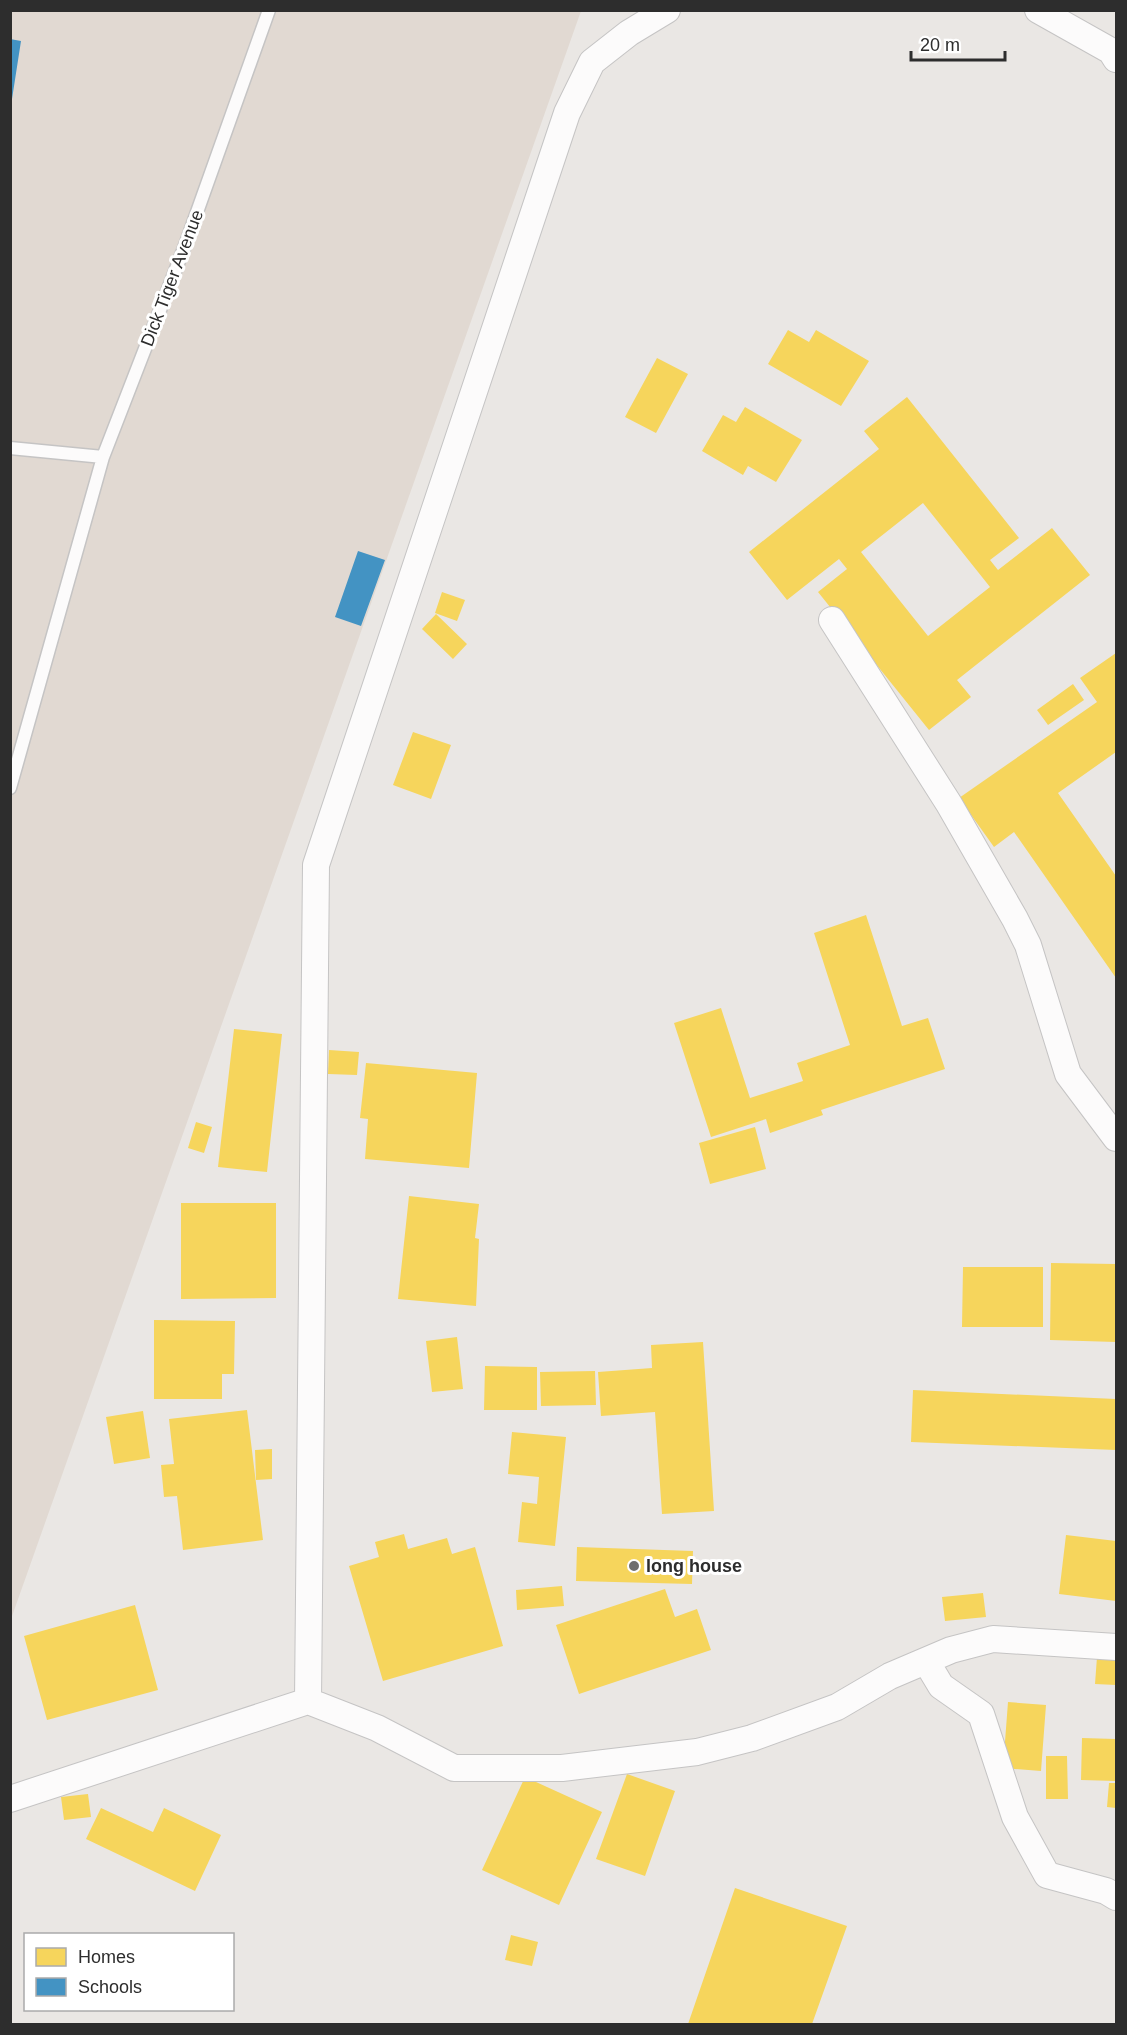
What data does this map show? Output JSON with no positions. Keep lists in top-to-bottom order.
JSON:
{
  "streets": {
    "lane": ["Dick Tiger Avenue"]
  },
  "places": ["long house"],
  "legend": ["Homes", "Schools"],
  "scale_bar": "20 m"
}
